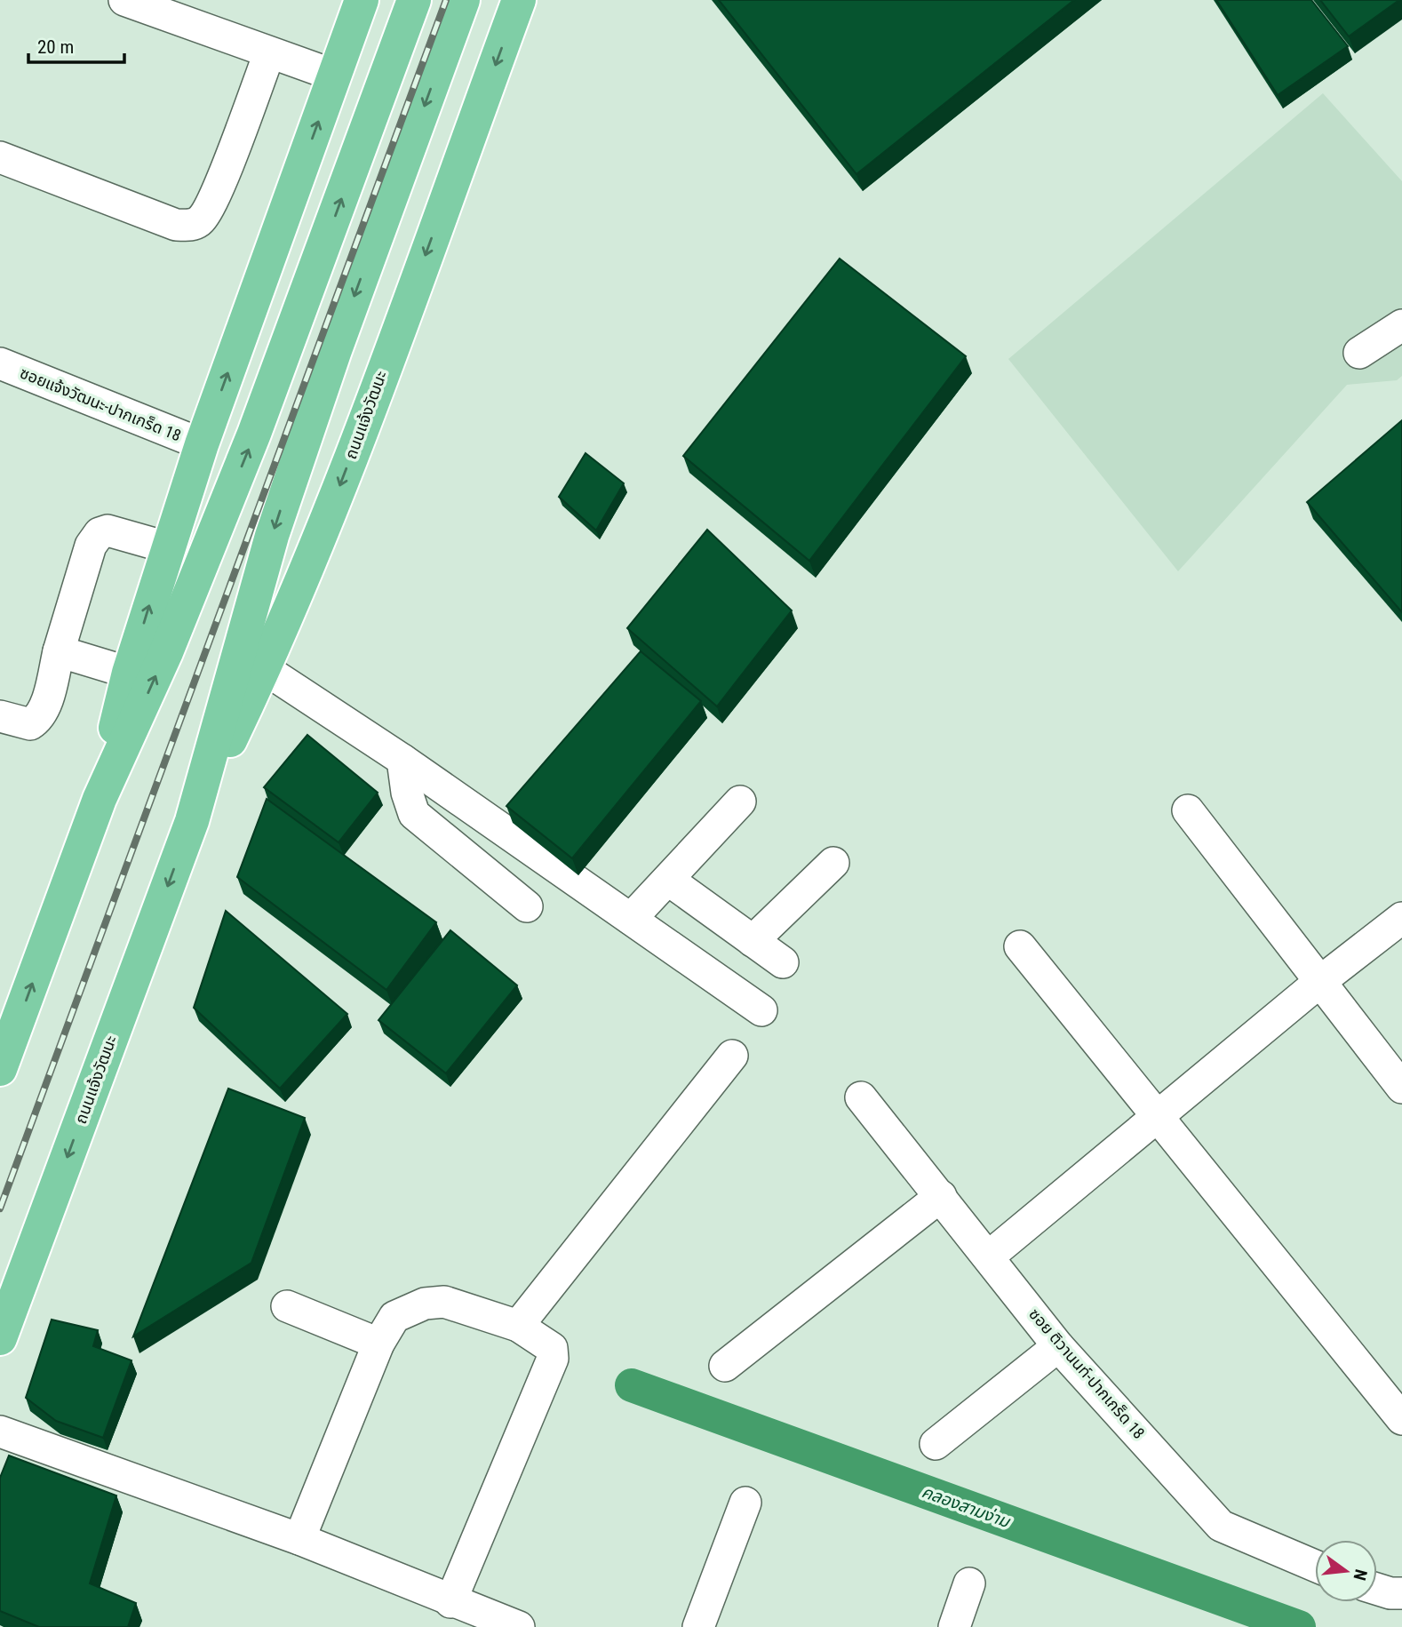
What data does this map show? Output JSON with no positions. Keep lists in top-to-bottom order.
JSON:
{
  "streets": {
    "main road": ["ถนนแจ้งวัฒนะ"],
    "street": ["ซอยแจ้งวัฒนะ-ปากเกร็ด 18", "ซอย ติวานนท์-ปากเกร็ด 18"]
  },
  "water": ["คลองสามง่าม"],
  "scale_bar": "20 m",
  "north": "right"
}
